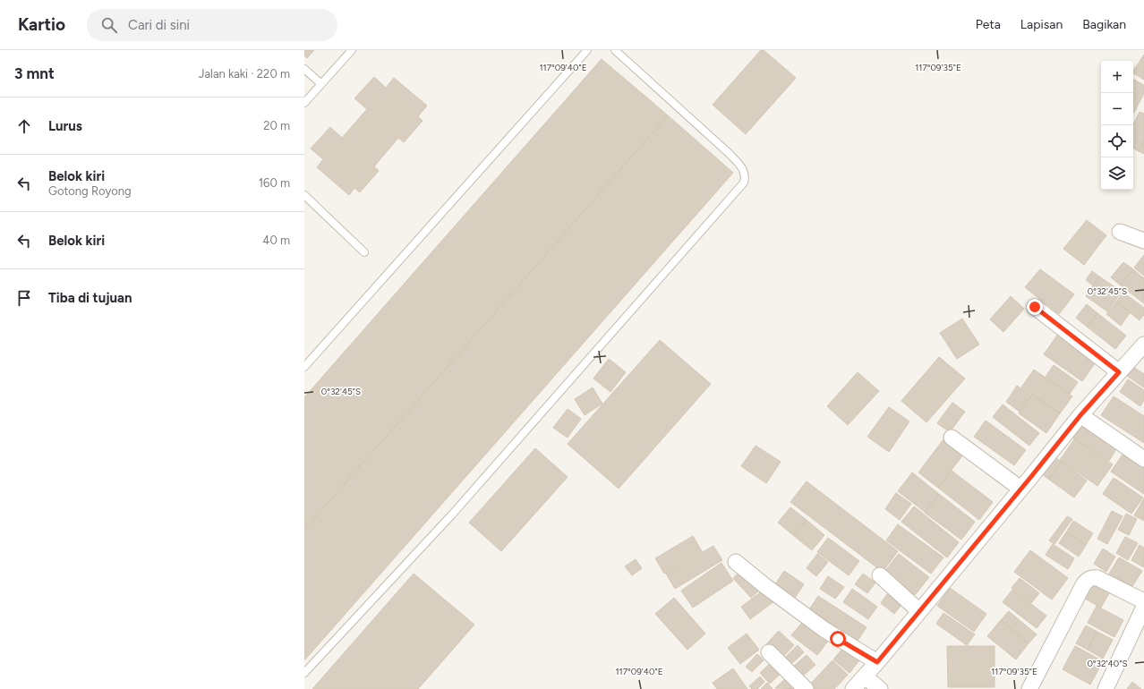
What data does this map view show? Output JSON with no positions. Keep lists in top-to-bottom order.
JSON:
{
  "page": {
    "header": "Kartio",
    "search": "Cari di sini",
    "nav": ["Peta", "Lapisan", "Bagikan"],
    "heading": ["3 mnt", "Jalan kaki · 220 m"],
    "map_buttons": ["+", "−"],
    "list": [
      ["Lurus", "20 m"],
      ["Belok kiri", "Gotong Royong", "160 m"],
      ["Belok kiri", "40 m"],
      "Tiba di tujuan"
    ]
  },
  "coordinates": [
    "117°09'40\"E",
    "117°09'35\"E",
    "0°32'45\"S",
    "0°32'40\"S"
  ]
}
